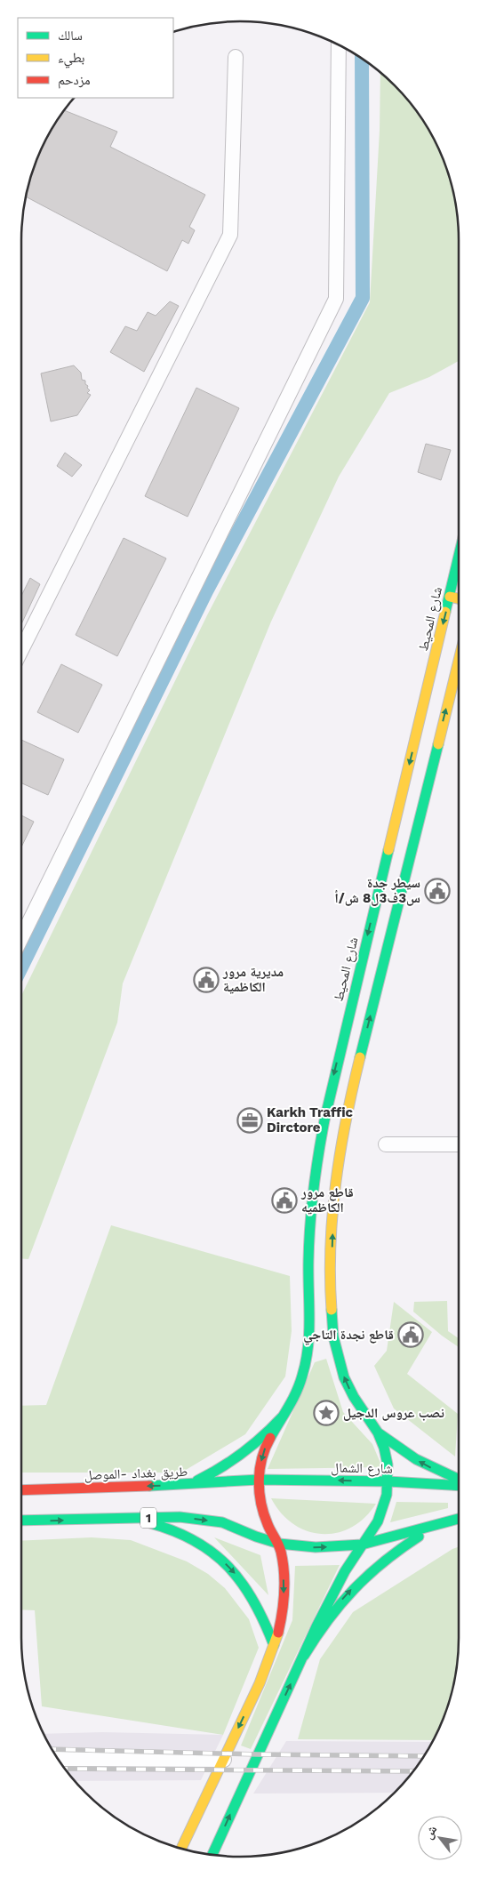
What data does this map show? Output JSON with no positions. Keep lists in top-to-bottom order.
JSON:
{
  "streets": {
    "main road": [
      "شارع المحيط",
      "شارع الشمال",
      "طريق بغداد -الموصل",
      "1"
    ]
  },
  "crossings": [
    ["شارع الشمال", "طريق بغداد -الموصل"]
  ],
  "places": {
    "public building": [
      "سيطر جدة س3ف3ل8 ش/أ",
      "مديرية مرور الكاظمية",
      "قاطع مرور الكاظميه",
      "قاطع نجدة التاجي"
    ],
    "office": ["Karkh Traffic Dirctore"],
    "place": ["نصب عروس الدجيل"]
  },
  "legend": ["سالك", "بطيء", "مزدحم"],
  "north": "top left"
}
